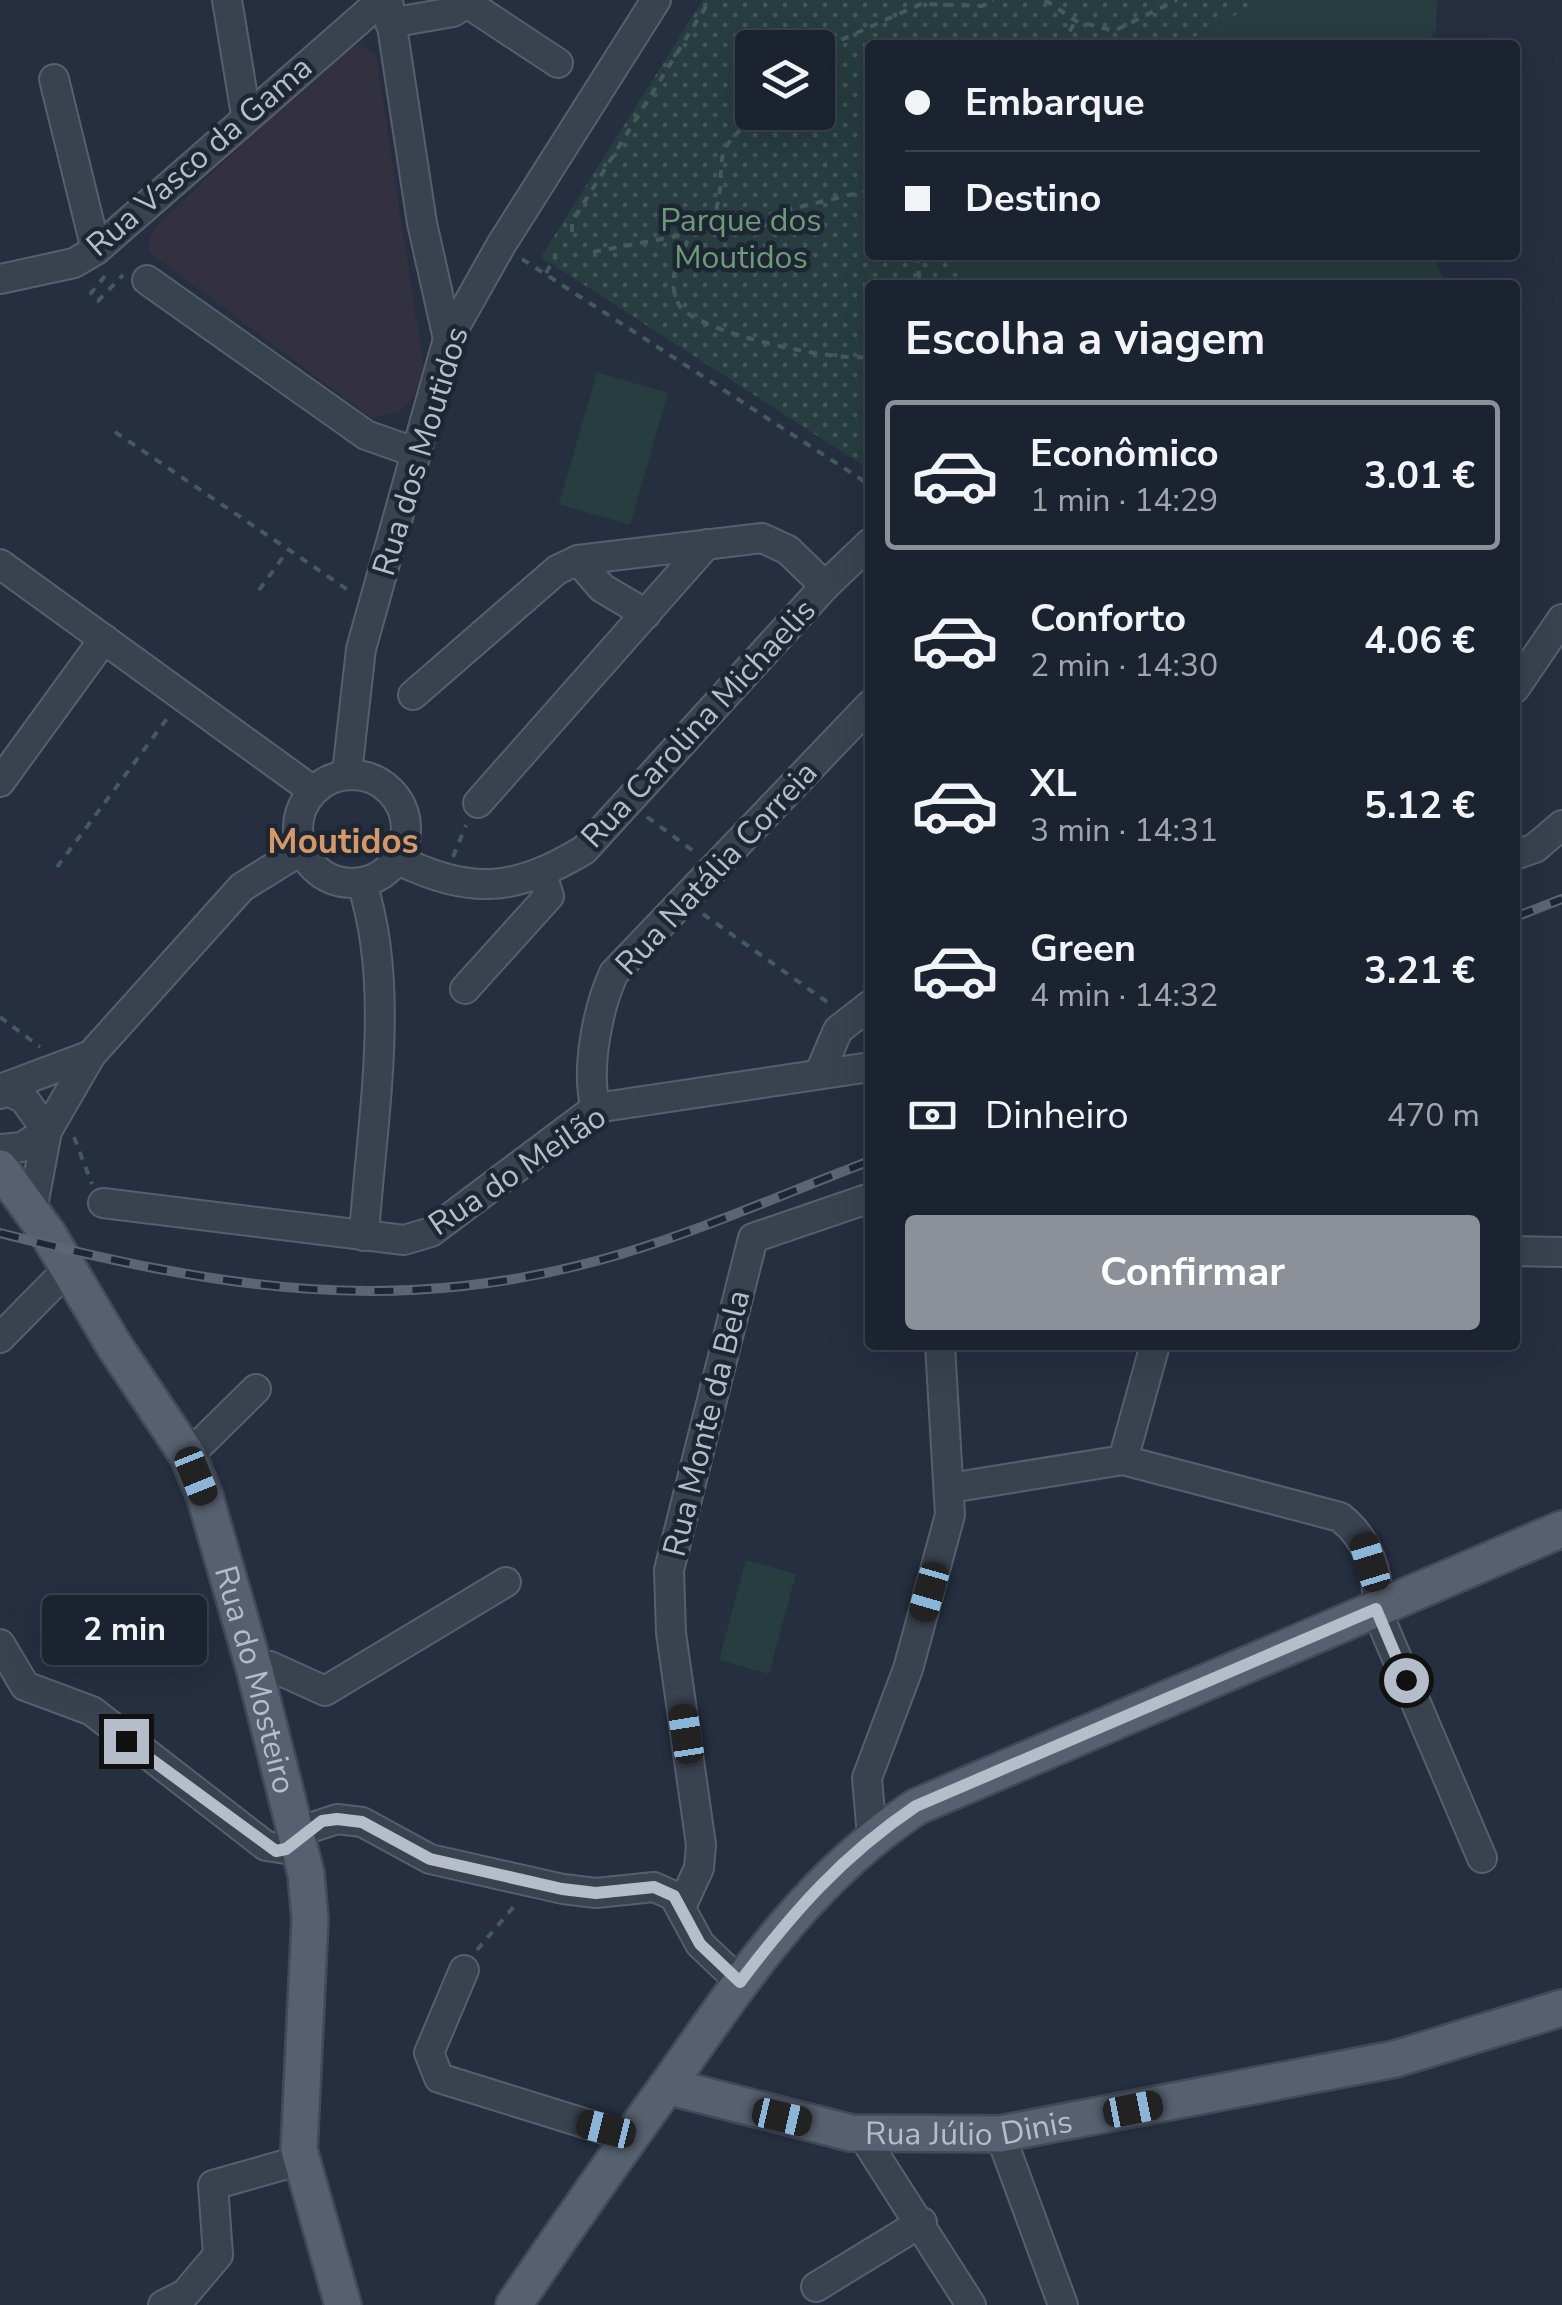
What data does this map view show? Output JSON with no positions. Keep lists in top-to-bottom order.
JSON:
{
  "streets": {
    "main road": ["Rua do Mosteiro", "Rua Júlio Dinis"],
    "street": [
      "Rua Vasco da Gama",
      "Rua dos Moutidos",
      "Rua Carolina Michaelis",
      "Rua Natália Correia",
      "Rua do Meilão",
      "Rua Monte da Bela"
    ]
  },
  "crossings": [
    ["Rua dos Moutidos", "Rua Carolina Michaelis"],
    ["Rua Natália Correia", "Rua do Meilão"]
  ],
  "districts": ["Moutidos"],
  "parks": ["Parque dos Moutidos"],
  "page": {
    "banner": ["Embarque", "Destino"],
    "heading": "Escolha a viagem",
    "list": [
      {
        "name": "Econômico",
        "note": "1 min · 14:29",
        "value": "3.01 €"
      },
      {
        "name": "Conforto",
        "note": "2 min · 14:30",
        "value": "4.06 €"
      },
      {
        "name": "XL",
        "note": "3 min · 14:31",
        "value": "5.12 €"
      },
      {
        "name": "Green",
        "note": "4 min · 14:32",
        "value": "3.21 €"
      }
    ],
    "pay": ["Dinheiro", "470 m"],
    "buttons": "Confirmar",
    "bubble": "2 min"
  }
}
